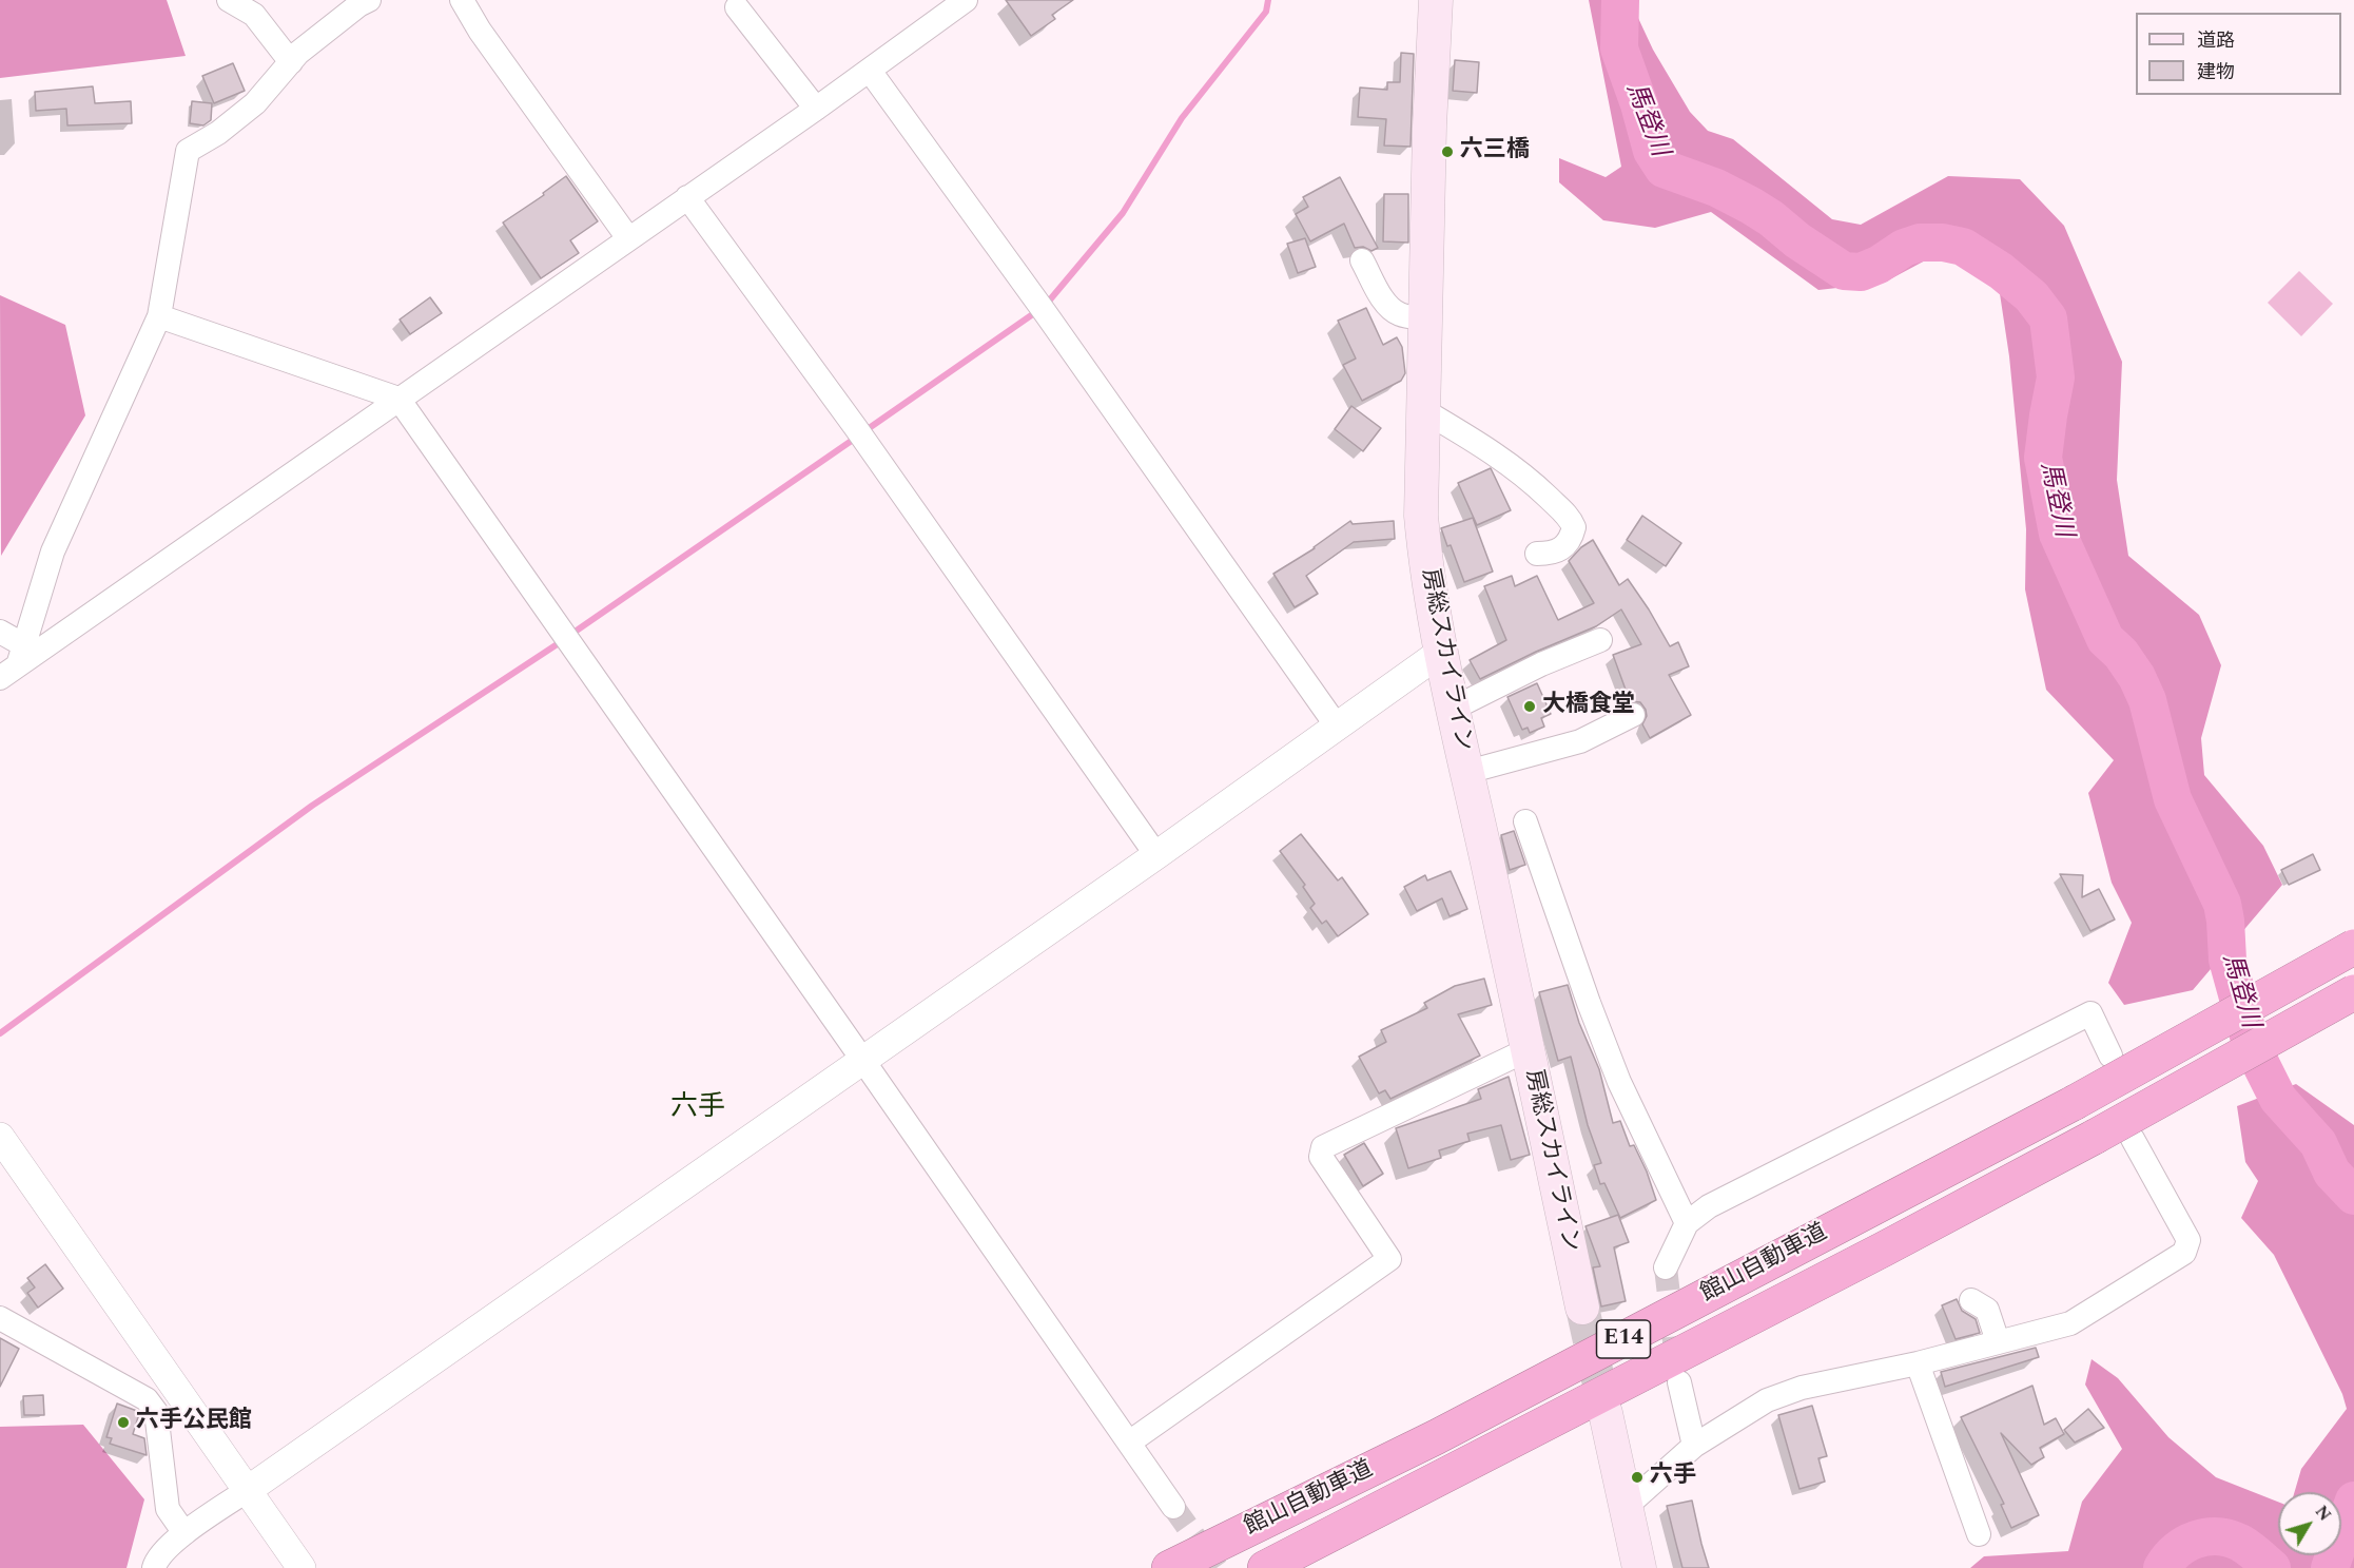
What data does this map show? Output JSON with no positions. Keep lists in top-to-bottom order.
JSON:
{
  "streets": {
    "highway": ["館山自動車道", "E14"],
    "main road": ["房総スカイライン"]
  },
  "districts": ["六手"],
  "water": ["馬登川"],
  "places": [
    "六三橋",
    "大橋食堂",
    "六手公民館",
    "六手"
  ],
  "legend": ["道路", "建物"],
  "north": "top right"
}
